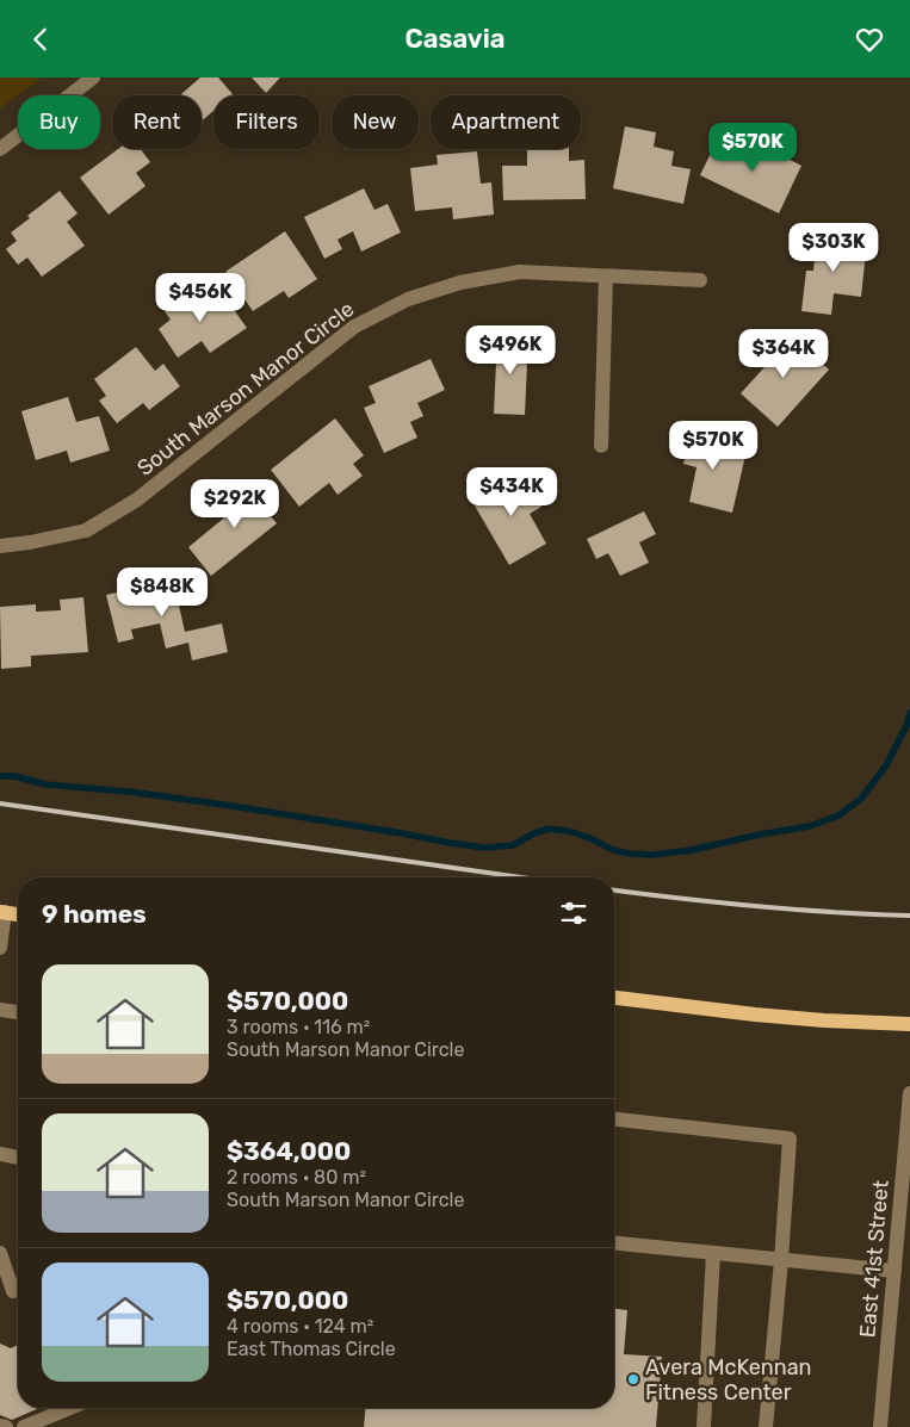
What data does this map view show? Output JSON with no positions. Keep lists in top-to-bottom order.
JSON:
{
  "streets": {
    "street": ["South Marson Manor Circle", "East 41st Street"]
  },
  "places": ["Avera McKennan Fitness Center"],
  "page": {
    "header": "Casavia",
    "chip": [
      "Buy",
      "Rent",
      "Filters",
      "New",
      "Apartment"
    ],
    "price": [
      "$570K",
      "$303K",
      "$456K",
      "$496K",
      "$364K",
      "$570K",
      "$434K",
      "$292K",
      "$848K"
    ],
    "heading": "9 homes",
    "list": [
      {
        "name": "$570,000",
        "note": "3 rooms · 116 m² · South Marson Manor Circle"
      },
      {
        "name": "$364,000",
        "note": "2 rooms · 80 m² · South Marson Manor Circle"
      },
      {
        "name": "$570,000",
        "note": "4 rooms · 124 m² · East Thomas Circle"
      }
    ]
  }
}
